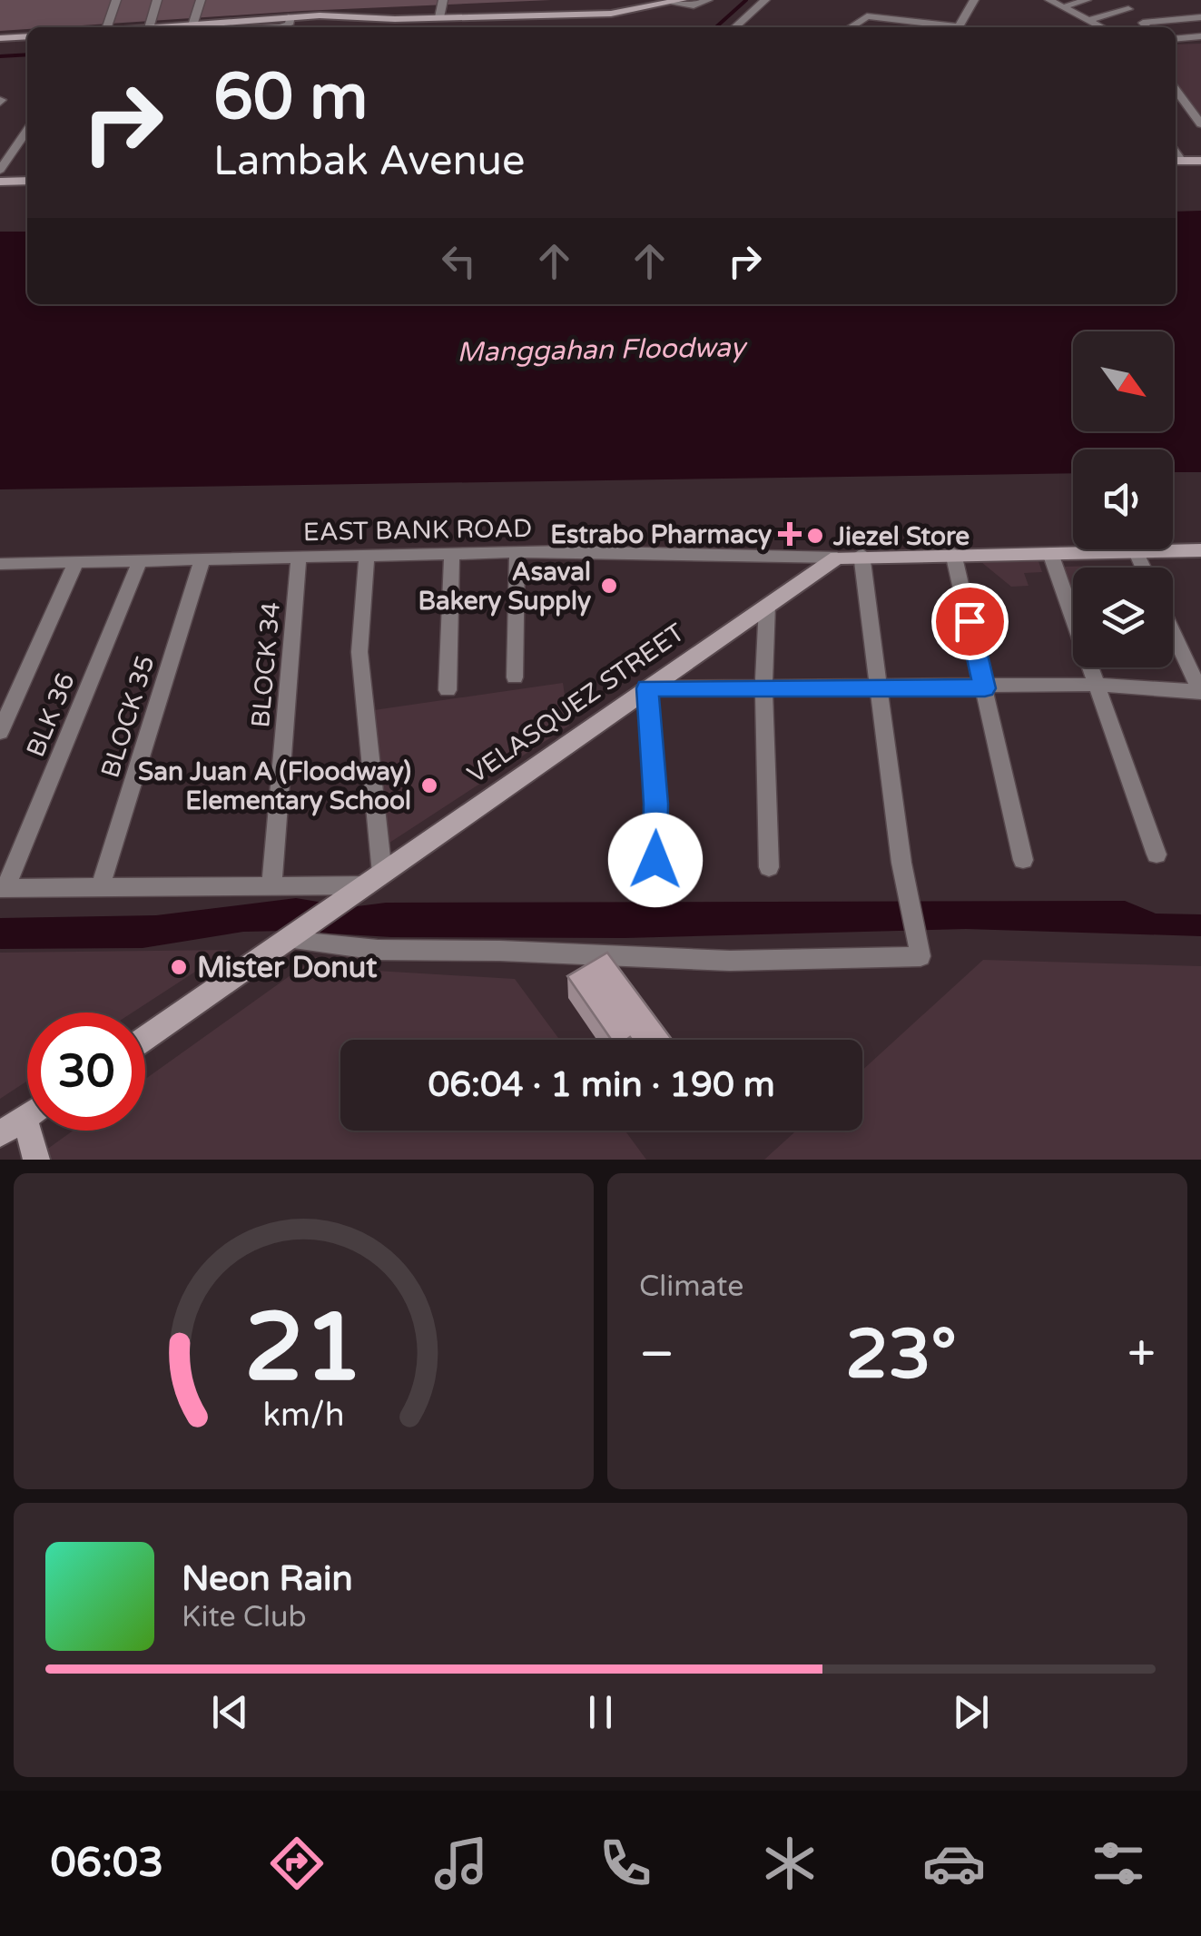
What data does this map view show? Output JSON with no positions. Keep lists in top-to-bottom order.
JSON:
{
  "streets": {
    "street": [
      "EAST BANK ROAD",
      "BLOCK 34",
      "VELASQUEZ STREET",
      "BLK 36",
      "BLOCK 35"
    ]
  },
  "crossings": [
    ["EAST BANK ROAD", "BLOCK 34"],
    ["EAST BANK ROAD", "VELASQUEZ STREET"],
    ["EAST BANK ROAD", "BLK 36"],
    ["EAST BANK ROAD", "BLOCK 35"]
  ],
  "water": ["Manggahan Floodway"],
  "places": {
    "health": ["Estrabo Pharmacy"],
    "other": [
      "Jiezel Store",
      "Asaval Bakery Supply",
      "San Juan A (Floodway) Elementary School",
      "Mister Donut"
    ]
  },
  "north": "bottom right",
  "page": {
    "turn": ["60 m", "Lambak Avenue"],
    "limit": "30",
    "trip": "06:04 · 1 min · 190 m",
    "tile": "Climate",
    "heat": ["−", "23°", "+"],
    "song": ["Neon Rain", "Kite Club"],
    "tabs": "06:03",
    "gauge": ["21", "km/h"]
  }
}
